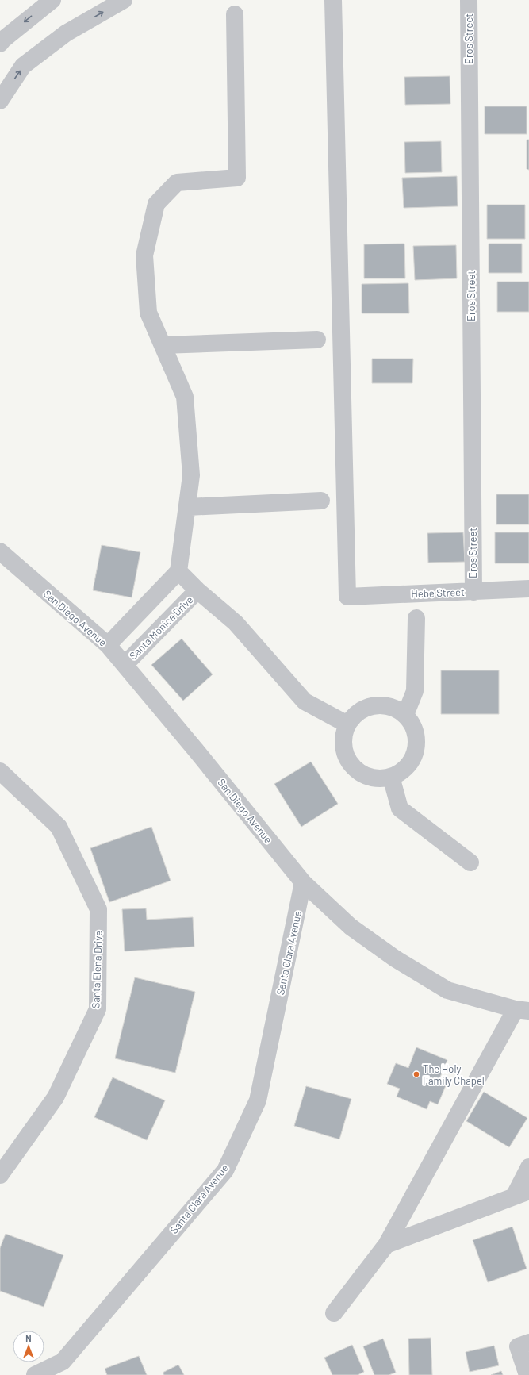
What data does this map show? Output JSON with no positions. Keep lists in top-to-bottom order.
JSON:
{
  "streets": {
    "street": [
      "Eros Street",
      "Hebe Street",
      "San Diego Avenue",
      "Santa Monica Drive",
      "Santa Clara Avenue",
      "Santa Elena Drive"
    ]
  },
  "crossings": [
    ["Eros Street", "Hebe Street"],
    ["San Diego Avenue", "Santa Monica Drive"],
    ["San Diego Avenue", "Santa Clara Avenue"]
  ],
  "places": ["The Holy Family Chapel"],
  "north": "top"
}
